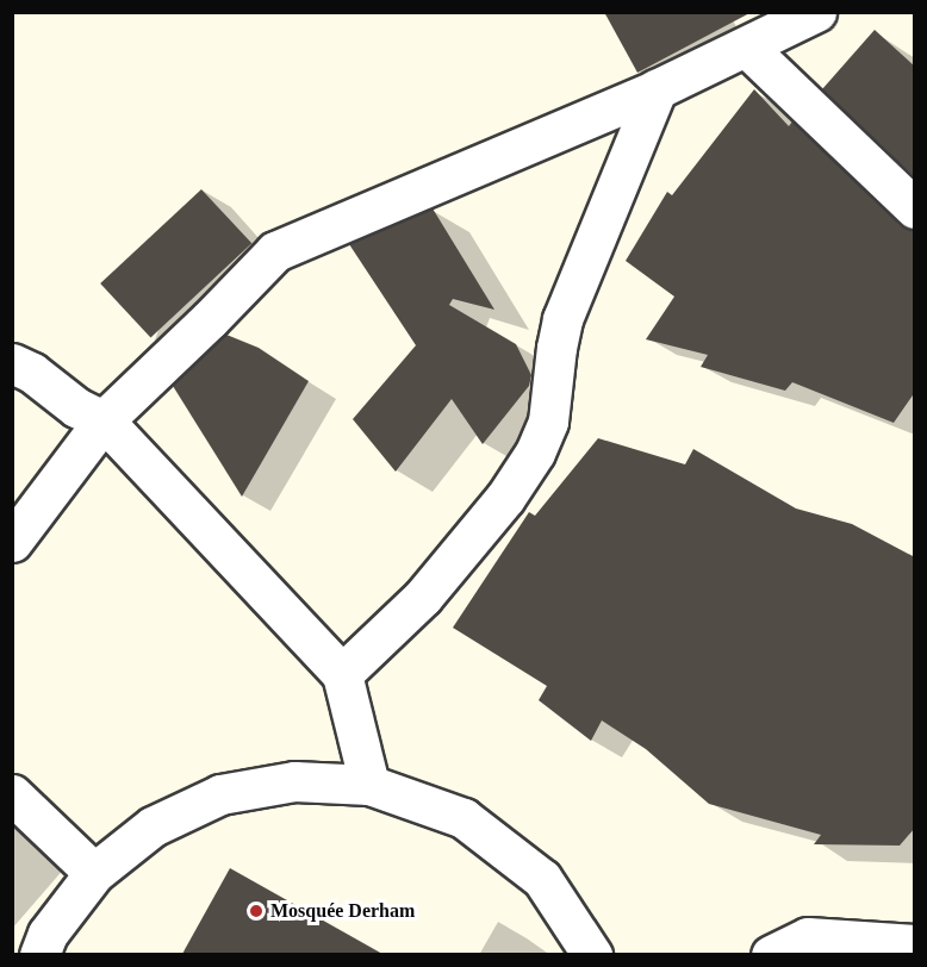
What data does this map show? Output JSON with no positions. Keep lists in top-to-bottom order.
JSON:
{
  "places": ["Mosquée Derham"]
}
